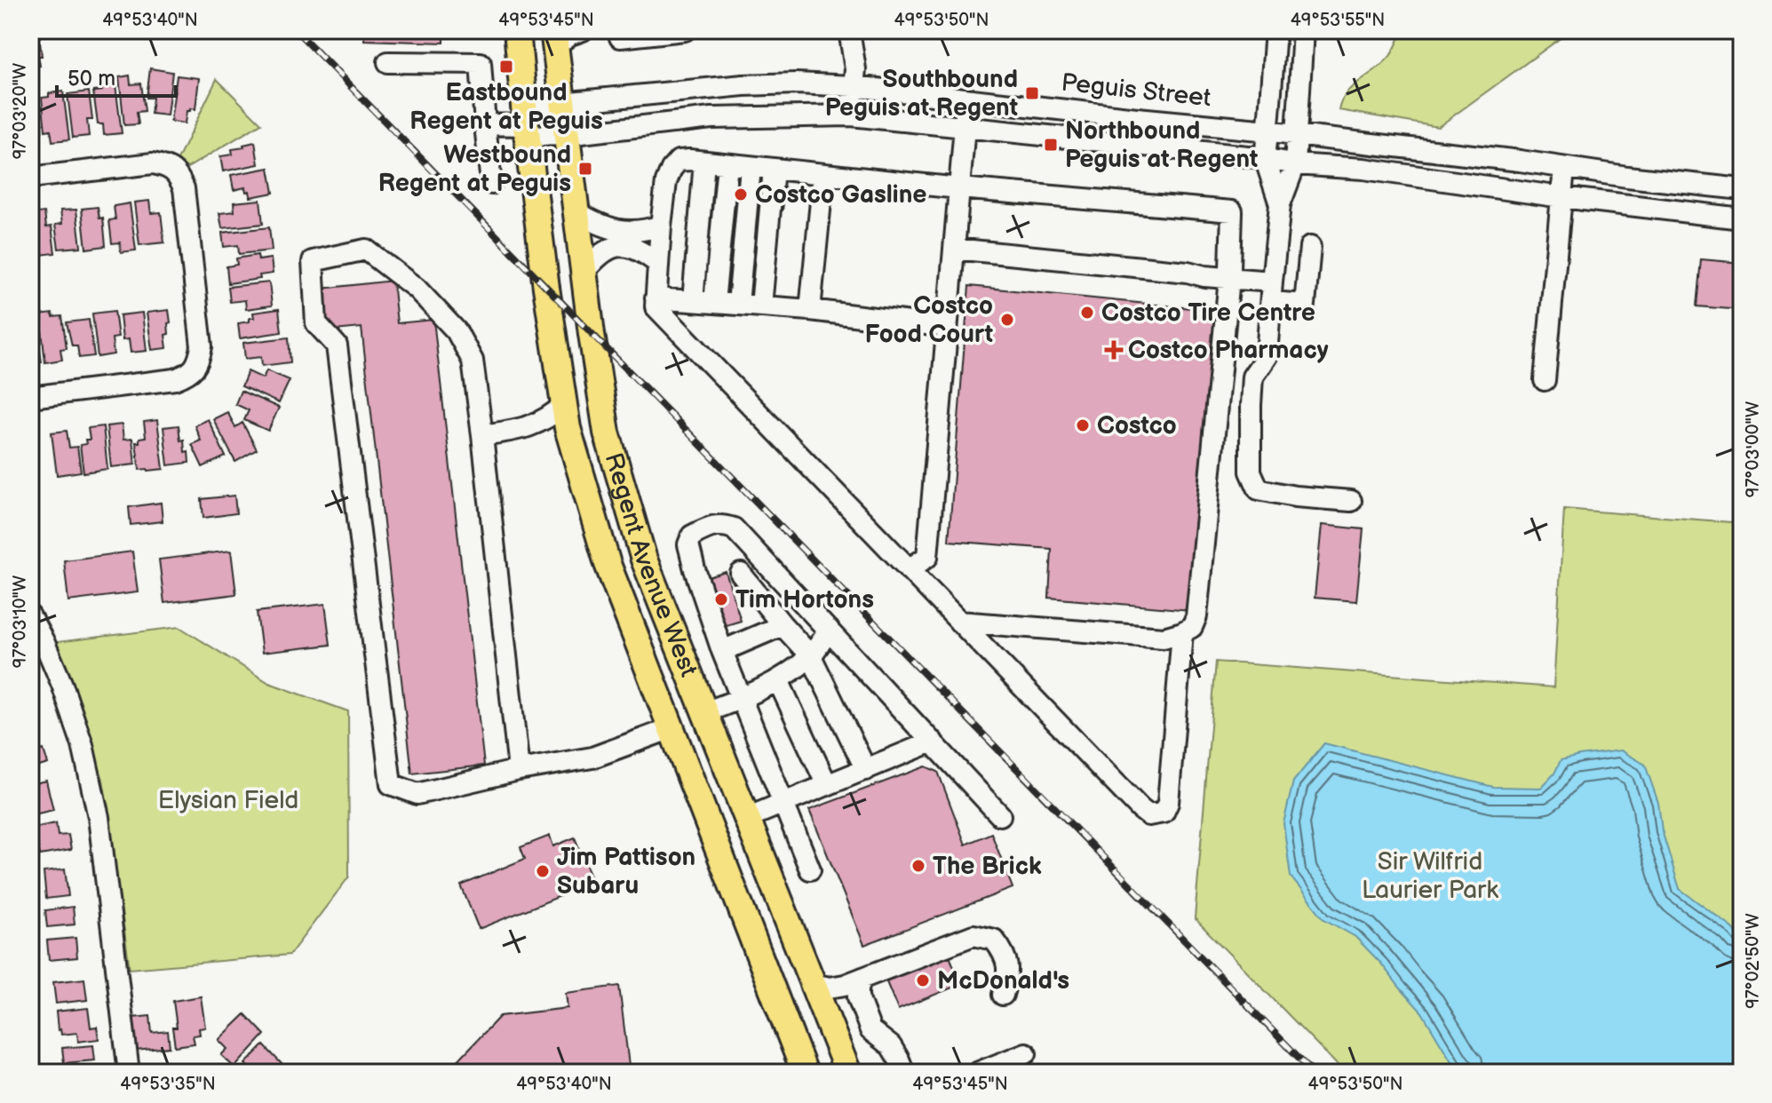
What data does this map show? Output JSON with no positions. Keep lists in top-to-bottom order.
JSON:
{
  "streets": {
    "main road": ["Regent Avenue West"],
    "street": ["Peguis Street"]
  },
  "crossings": [
    ["Peguis Street", "Regent Avenue West"]
  ],
  "parks": ["Elysian Field", "Sir Wilfrid Laurier Park"],
  "places": {
    "transit": [
      "Eastbound Regent at Peguis",
      "Southbound Peguis at Regent",
      "Northbound Peguis at Regent",
      "Westbound Regent at Peguis"
    ],
    "other": [
      "Costco Gasline",
      "Costco Tire Centre",
      "Costco Food Court",
      "Costco",
      "Tim Hortons",
      "The Brick",
      "Jim Pattison Subaru",
      "McDonald's"
    ],
    "health": ["Costco Pharmacy"]
  },
  "scale_bar": "50 m",
  "coordinates": [
    "49°53'40\"N",
    "49°53'45\"N",
    "49°53'50\"N",
    "49°53'55\"N",
    "97°03'20\"W",
    "97°03'00\"W",
    "97°03'10\"W",
    "97°02'50\"W",
    "49°53'35\"N"
  ]
}
